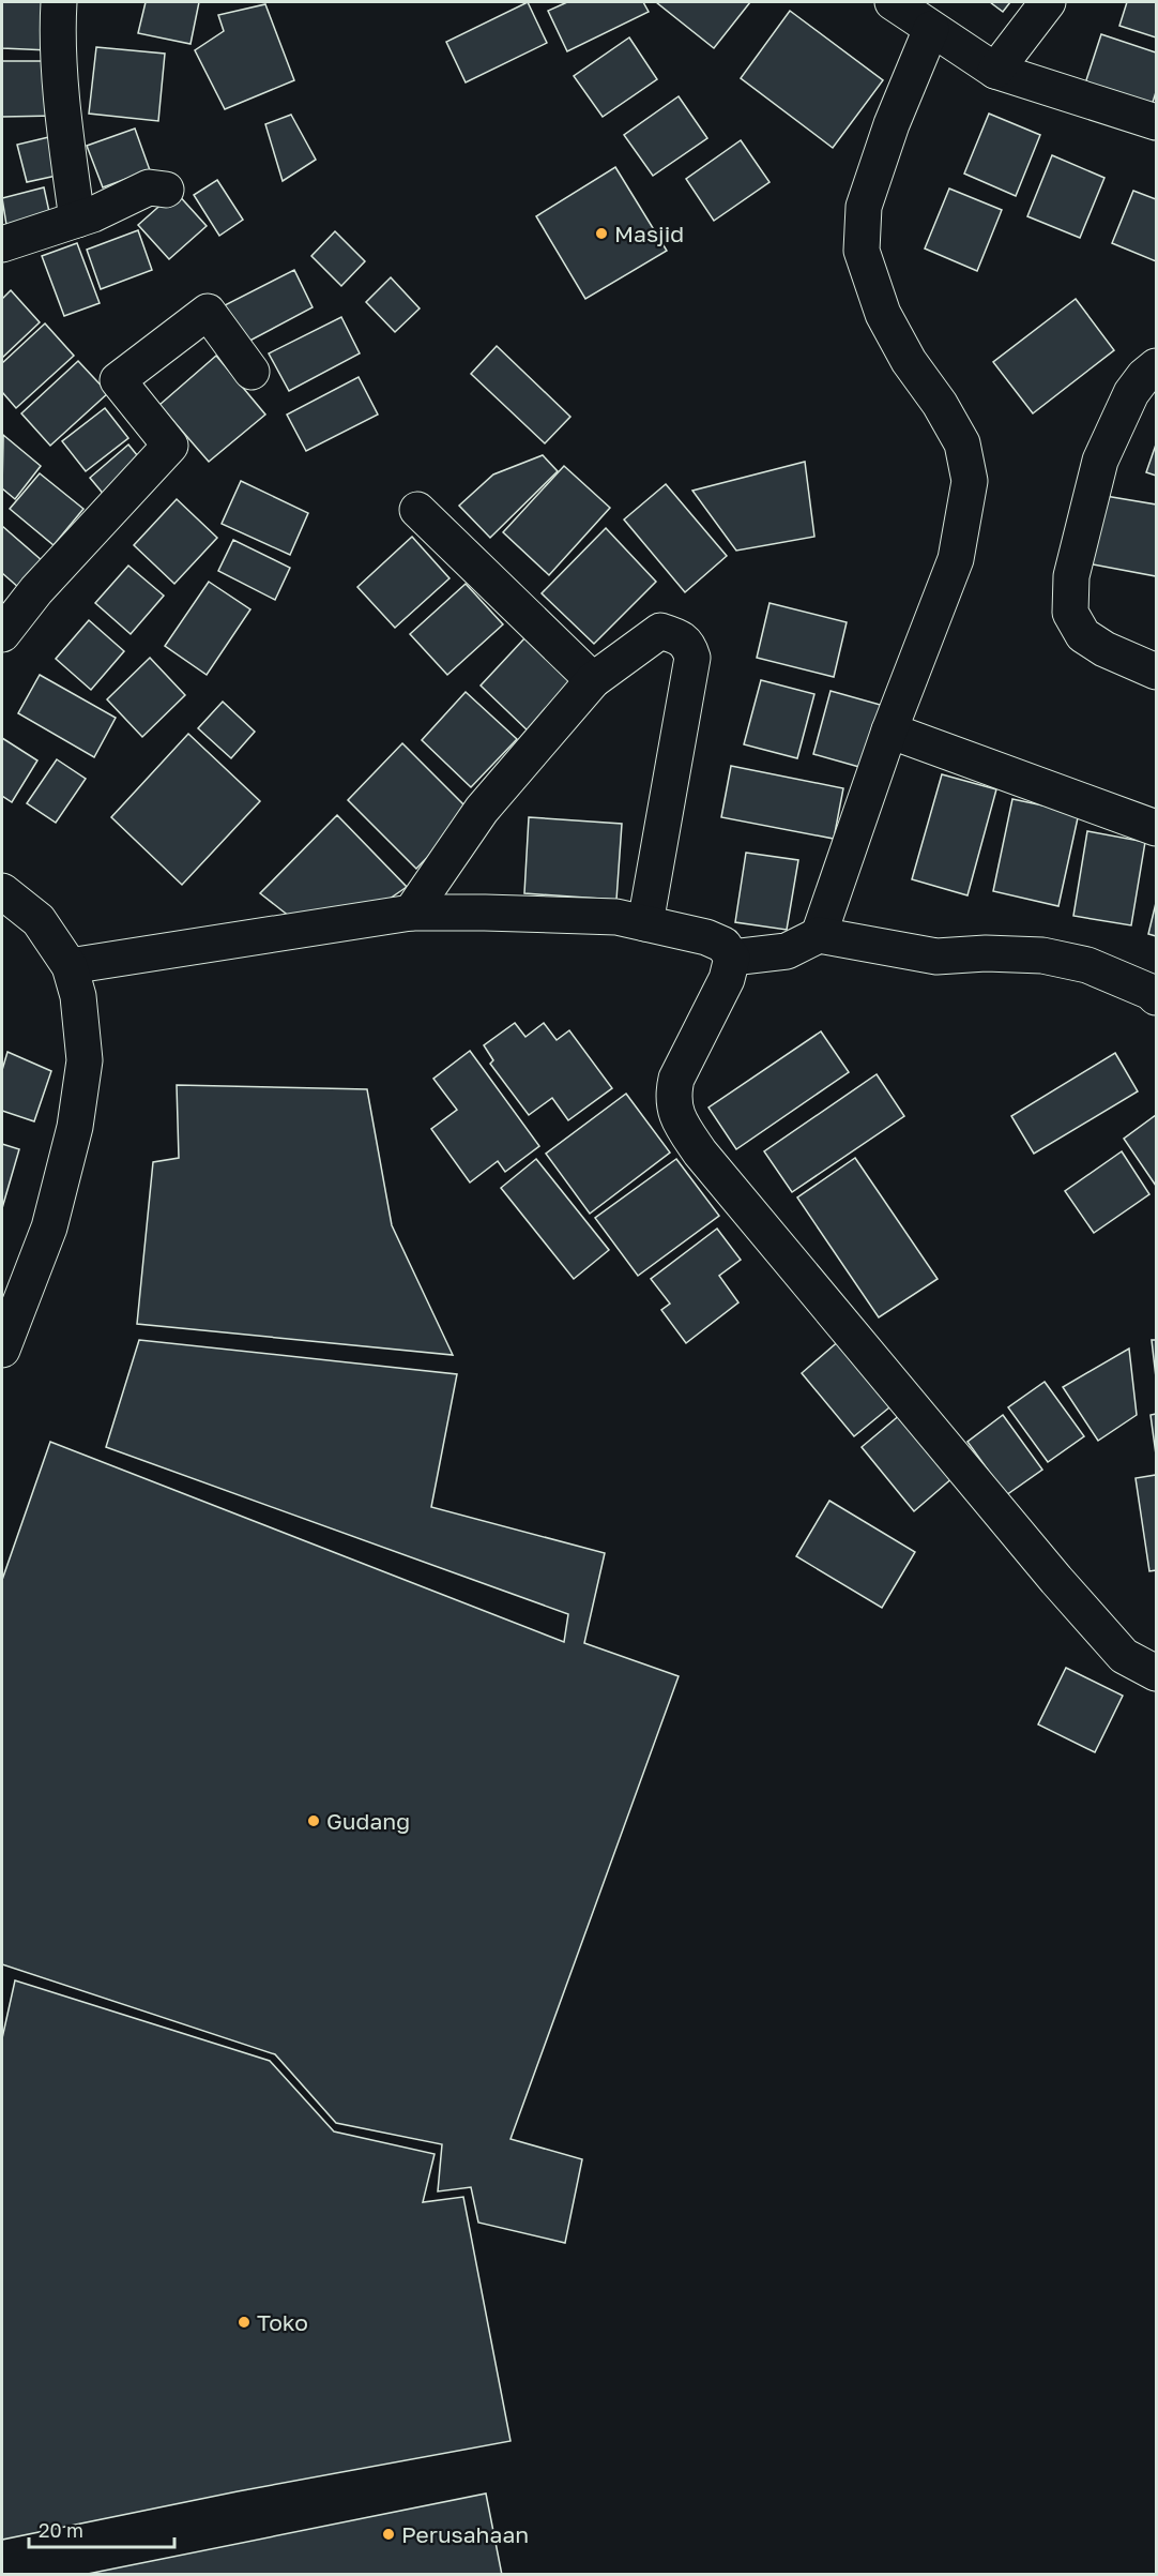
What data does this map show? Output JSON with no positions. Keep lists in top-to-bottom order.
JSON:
{
  "places": [
    "Masjid",
    "Gudang",
    "Toko",
    "Perusahaan"
  ],
  "scale_bar": "20 m"
}
